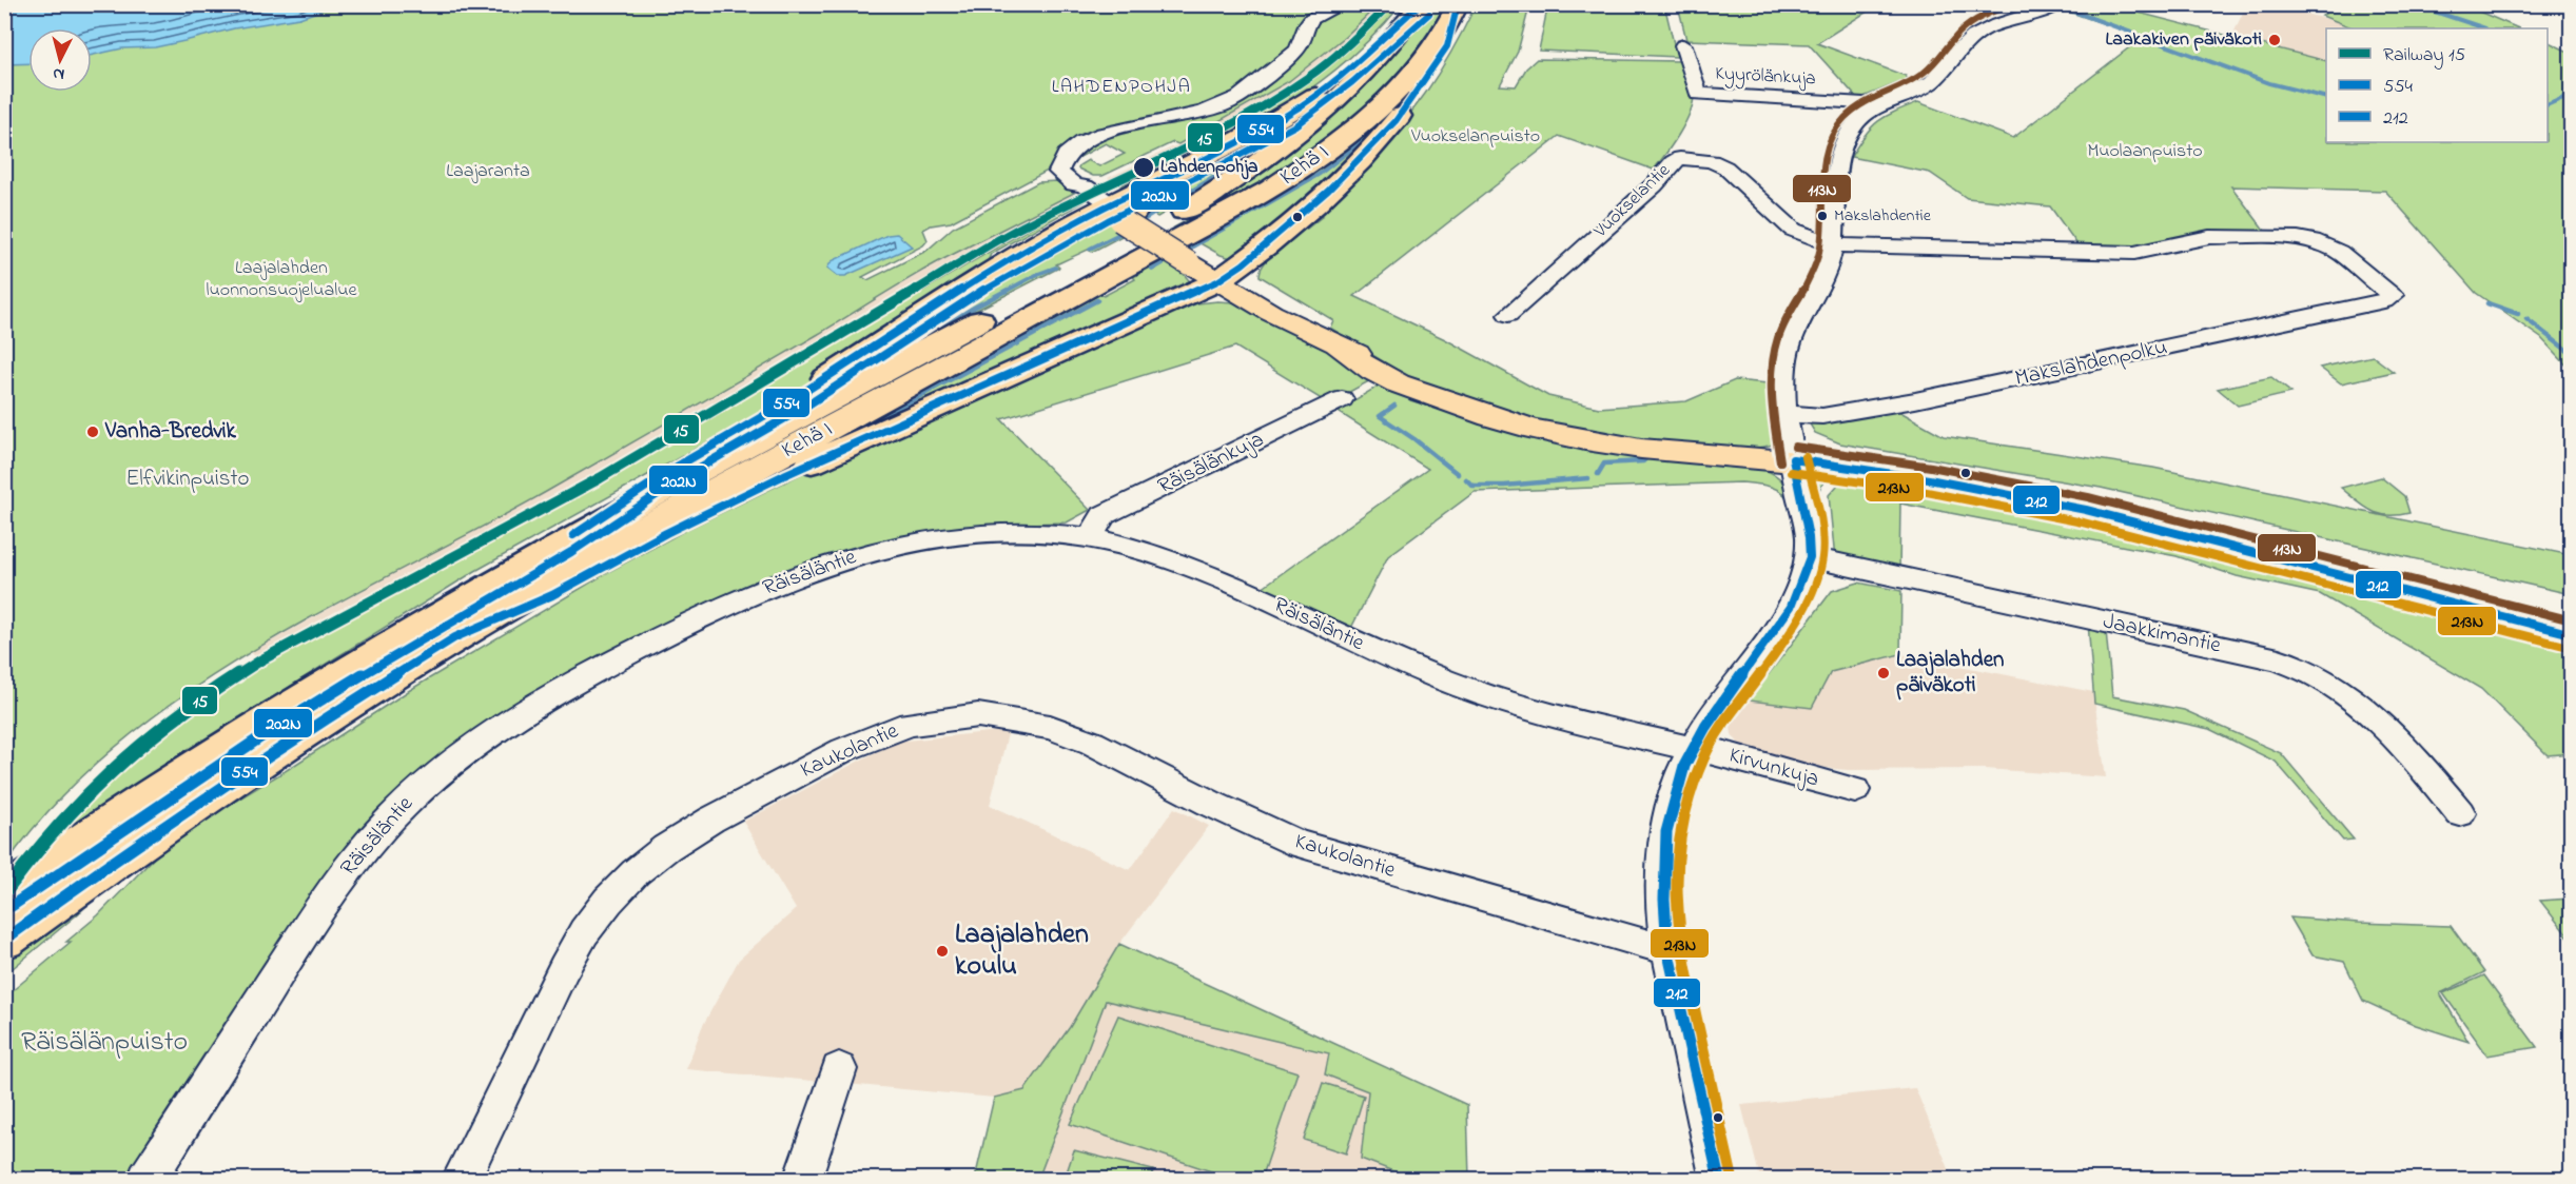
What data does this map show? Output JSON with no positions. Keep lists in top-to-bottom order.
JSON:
{
  "streets": {
    "highway": ["Kehä I"],
    "street": [
      "Kyyrölänkuja",
      "Vuokselantie",
      "Makslahdenpolku",
      "Räisälänkuja",
      "Räisäläntie",
      "Jaakkimantie",
      "Kaukolantie",
      "Kirvunkuja"
    ]
  },
  "crossings": [
    ["Vuokselantie", "Makslahdenpolku"],
    ["Räisälänkuja", "Räisäläntie"],
    ["Räisäläntie", "Kirvunkuja"]
  ],
  "districts": ["LAHDENPOHJA"],
  "parks": [
    "Vuokselanpuisto",
    "Muolaanpuisto",
    "Laajaranta",
    "Laajalahden luonnonsuojelualue",
    "Elfvikinpuisto",
    "Räisälänpuisto"
  ],
  "places": [
    "Laakakiven päiväkoti",
    "Lahdenpohja",
    "Makslahdentie",
    "Vanha-Bredvik",
    "Laajalahden päiväkoti",
    "Laajalahden koulu"
  ],
  "lines": [
    "rail line 15",
    "transit line 554",
    "transit line 113N",
    "transit line 202N",
    "transit line 213N",
    "transit line 212"
  ],
  "legend": ["Railway 15", "554", "212"],
  "north": "bottom"
}
